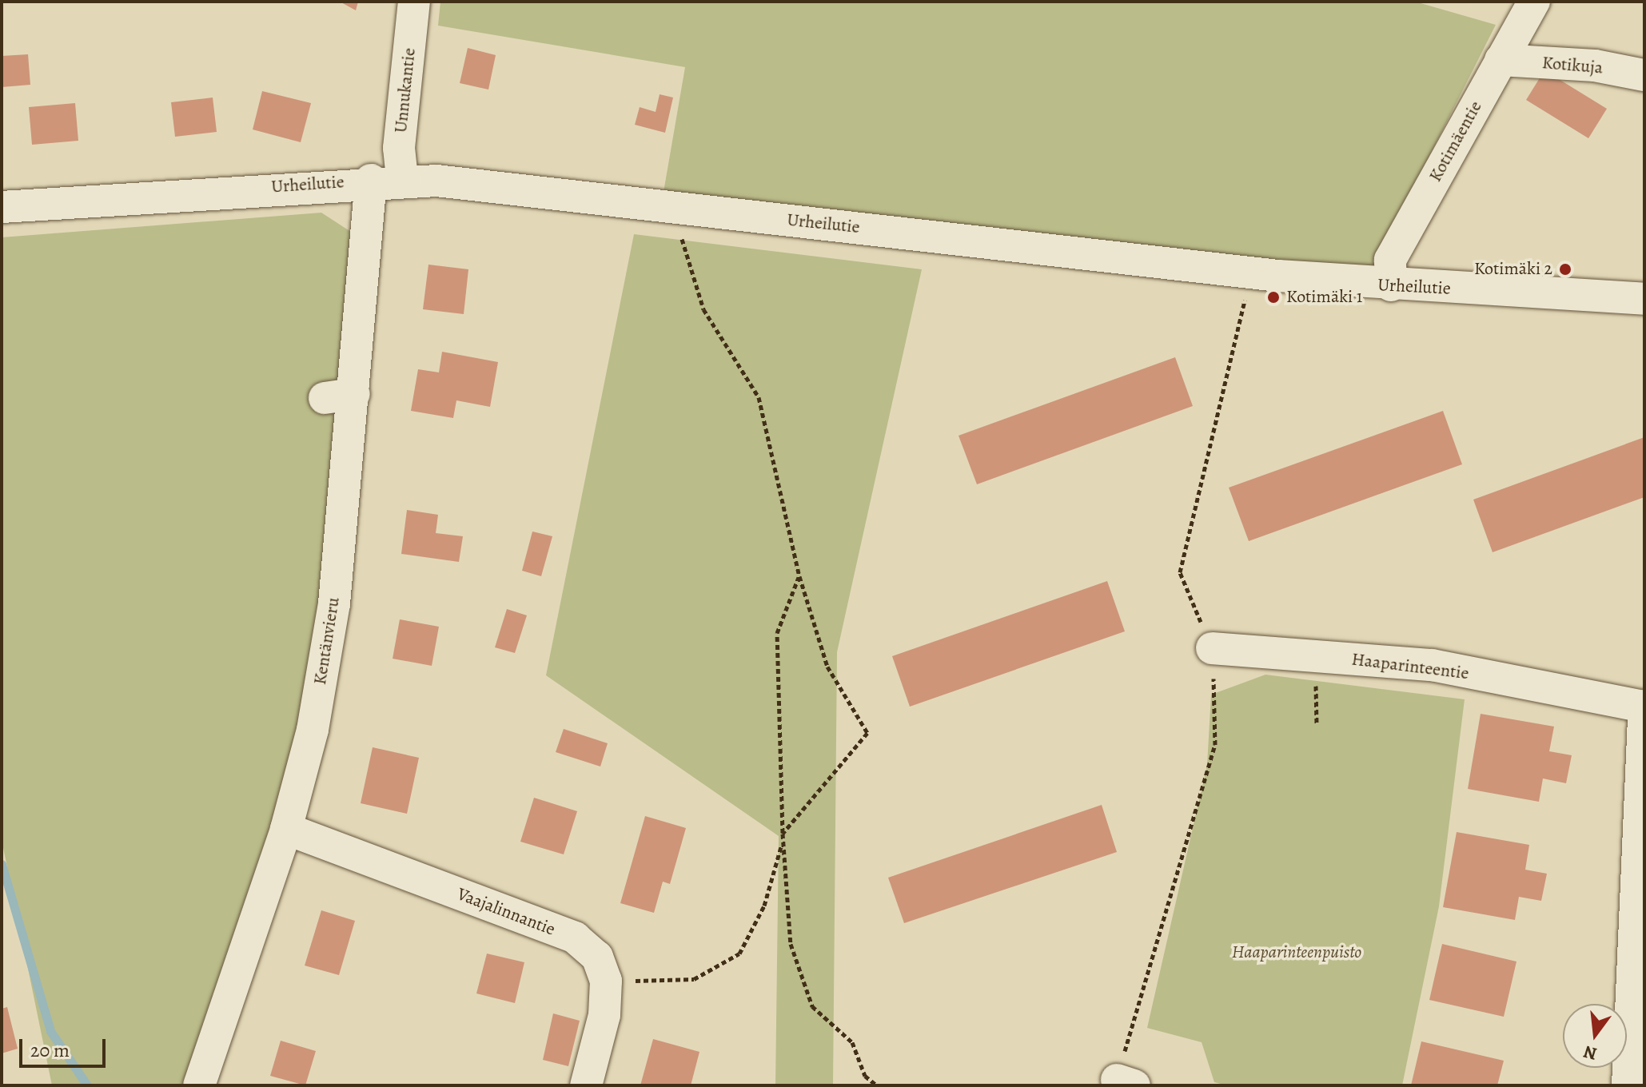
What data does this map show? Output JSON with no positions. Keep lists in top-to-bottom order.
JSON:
{
  "streets": {
    "street": [
      "Kotikuja",
      "Unnukantie",
      "Kotimäentie",
      "Urheilutie",
      "Kentänvieru",
      "Haaparinteentie",
      "Vaajalinnantie"
    ]
  },
  "crossings": [
    ["Kotikuja", "Kotimäentie"],
    ["Unnukantie", "Urheilutie"],
    ["Kotimäentie", "Urheilutie"],
    ["Urheilutie", "Kentänvieru"],
    ["Kentänvieru", "Vaajalinnantie"]
  ],
  "parks": ["Haaparinteenpuisto"],
  "places": ["Kotimäki 2", "Kotimäki 1"],
  "scale_bar": "20 m",
  "north": "bottom"
}
